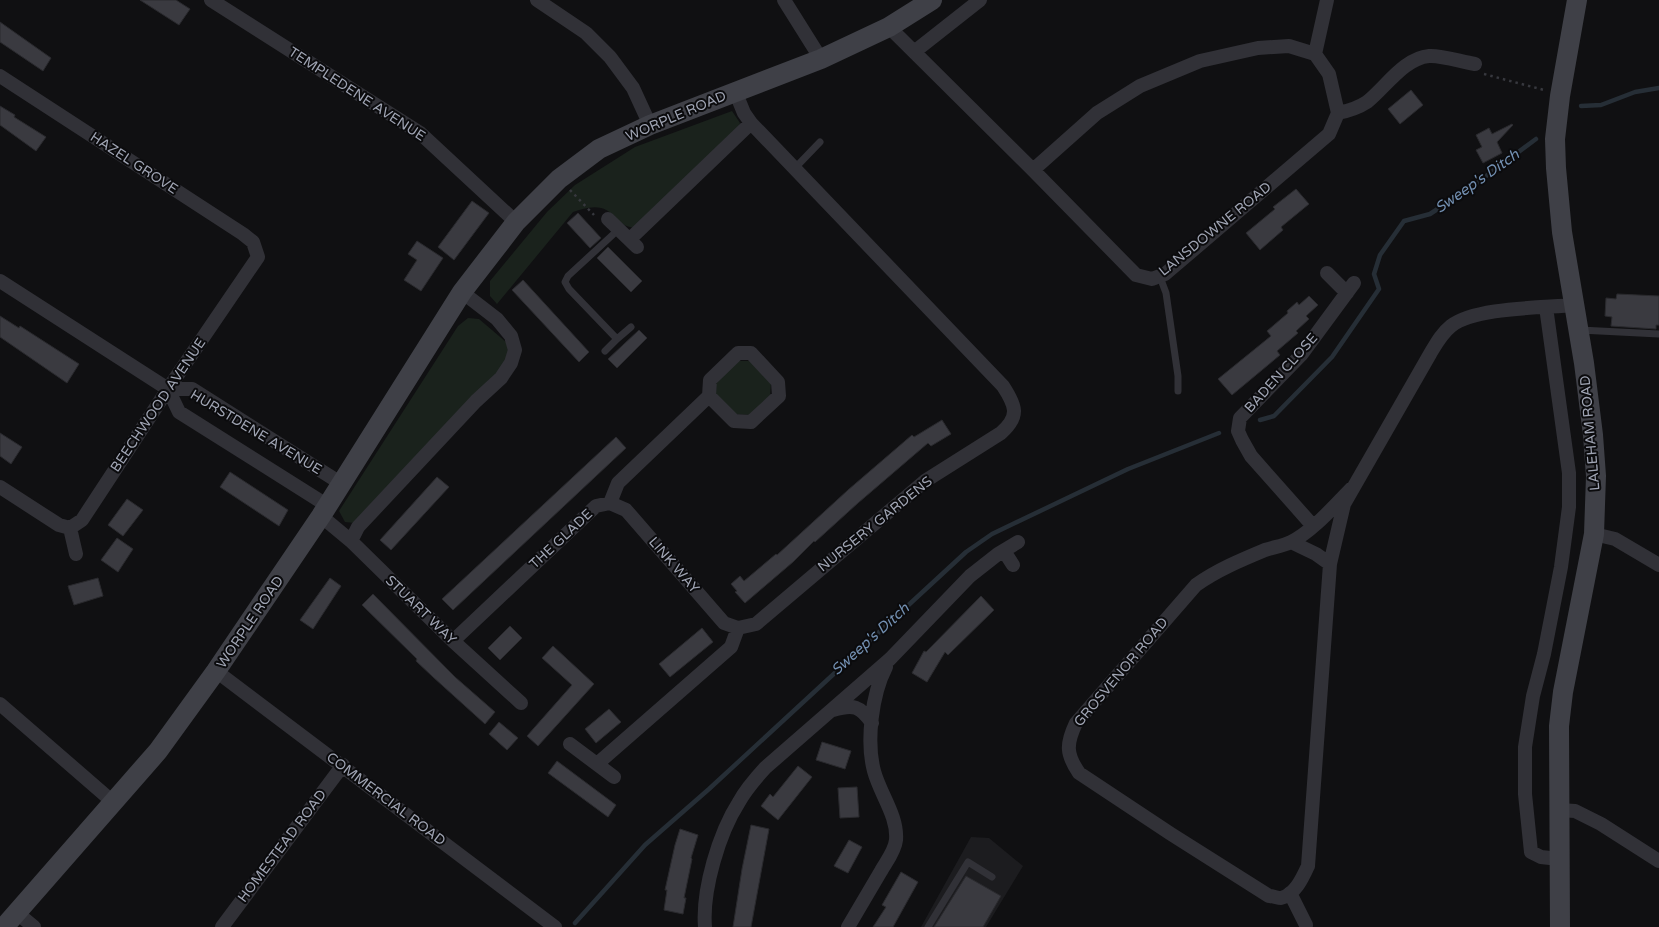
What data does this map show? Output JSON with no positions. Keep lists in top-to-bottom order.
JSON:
{
  "streets": {
    "street": [
      "TEMPLEDENE AVENUE",
      "WORPLE ROAD",
      "HAZEL GROVE",
      "LANSDOWNE ROAD",
      "BADEN CLOSE",
      "BEECHWOOD AVENUE",
      "HURSTDENE AVENUE",
      "LALEHAM ROAD",
      "NURSERY GARDENS",
      "THE GLADE",
      "LINK WAY",
      "STUART WAY",
      "GROSVENOR ROAD",
      "COMMERCIAL ROAD",
      "HOMESTEAD ROAD"
    ]
  },
  "crossings": [
    ["TEMPLEDENE AVENUE", "WORPLE ROAD"],
    ["WORPLE ROAD", "LANSDOWNE ROAD"],
    ["WORPLE ROAD", "HURSTDENE AVENUE"],
    ["WORPLE ROAD", "NURSERY GARDENS"],
    ["WORPLE ROAD", "STUART WAY"],
    ["WORPLE ROAD", "COMMERCIAL ROAD"],
    ["HAZEL GROVE", "BEECHWOOD AVENUE"],
    ["BADEN CLOSE", "GROSVENOR ROAD"],
    ["BEECHWOOD AVENUE", "HURSTDENE AVENUE"],
    ["HURSTDENE AVENUE", "STUART WAY"],
    ["LALEHAM ROAD", "GROSVENOR ROAD"],
    ["NURSERY GARDENS", "LINK WAY"],
    ["THE GLADE", "LINK WAY"],
    ["THE GLADE", "STUART WAY"],
    ["COMMERCIAL ROAD", "HOMESTEAD ROAD"]
  ],
  "water": ["Sweep's Ditch"]
}
